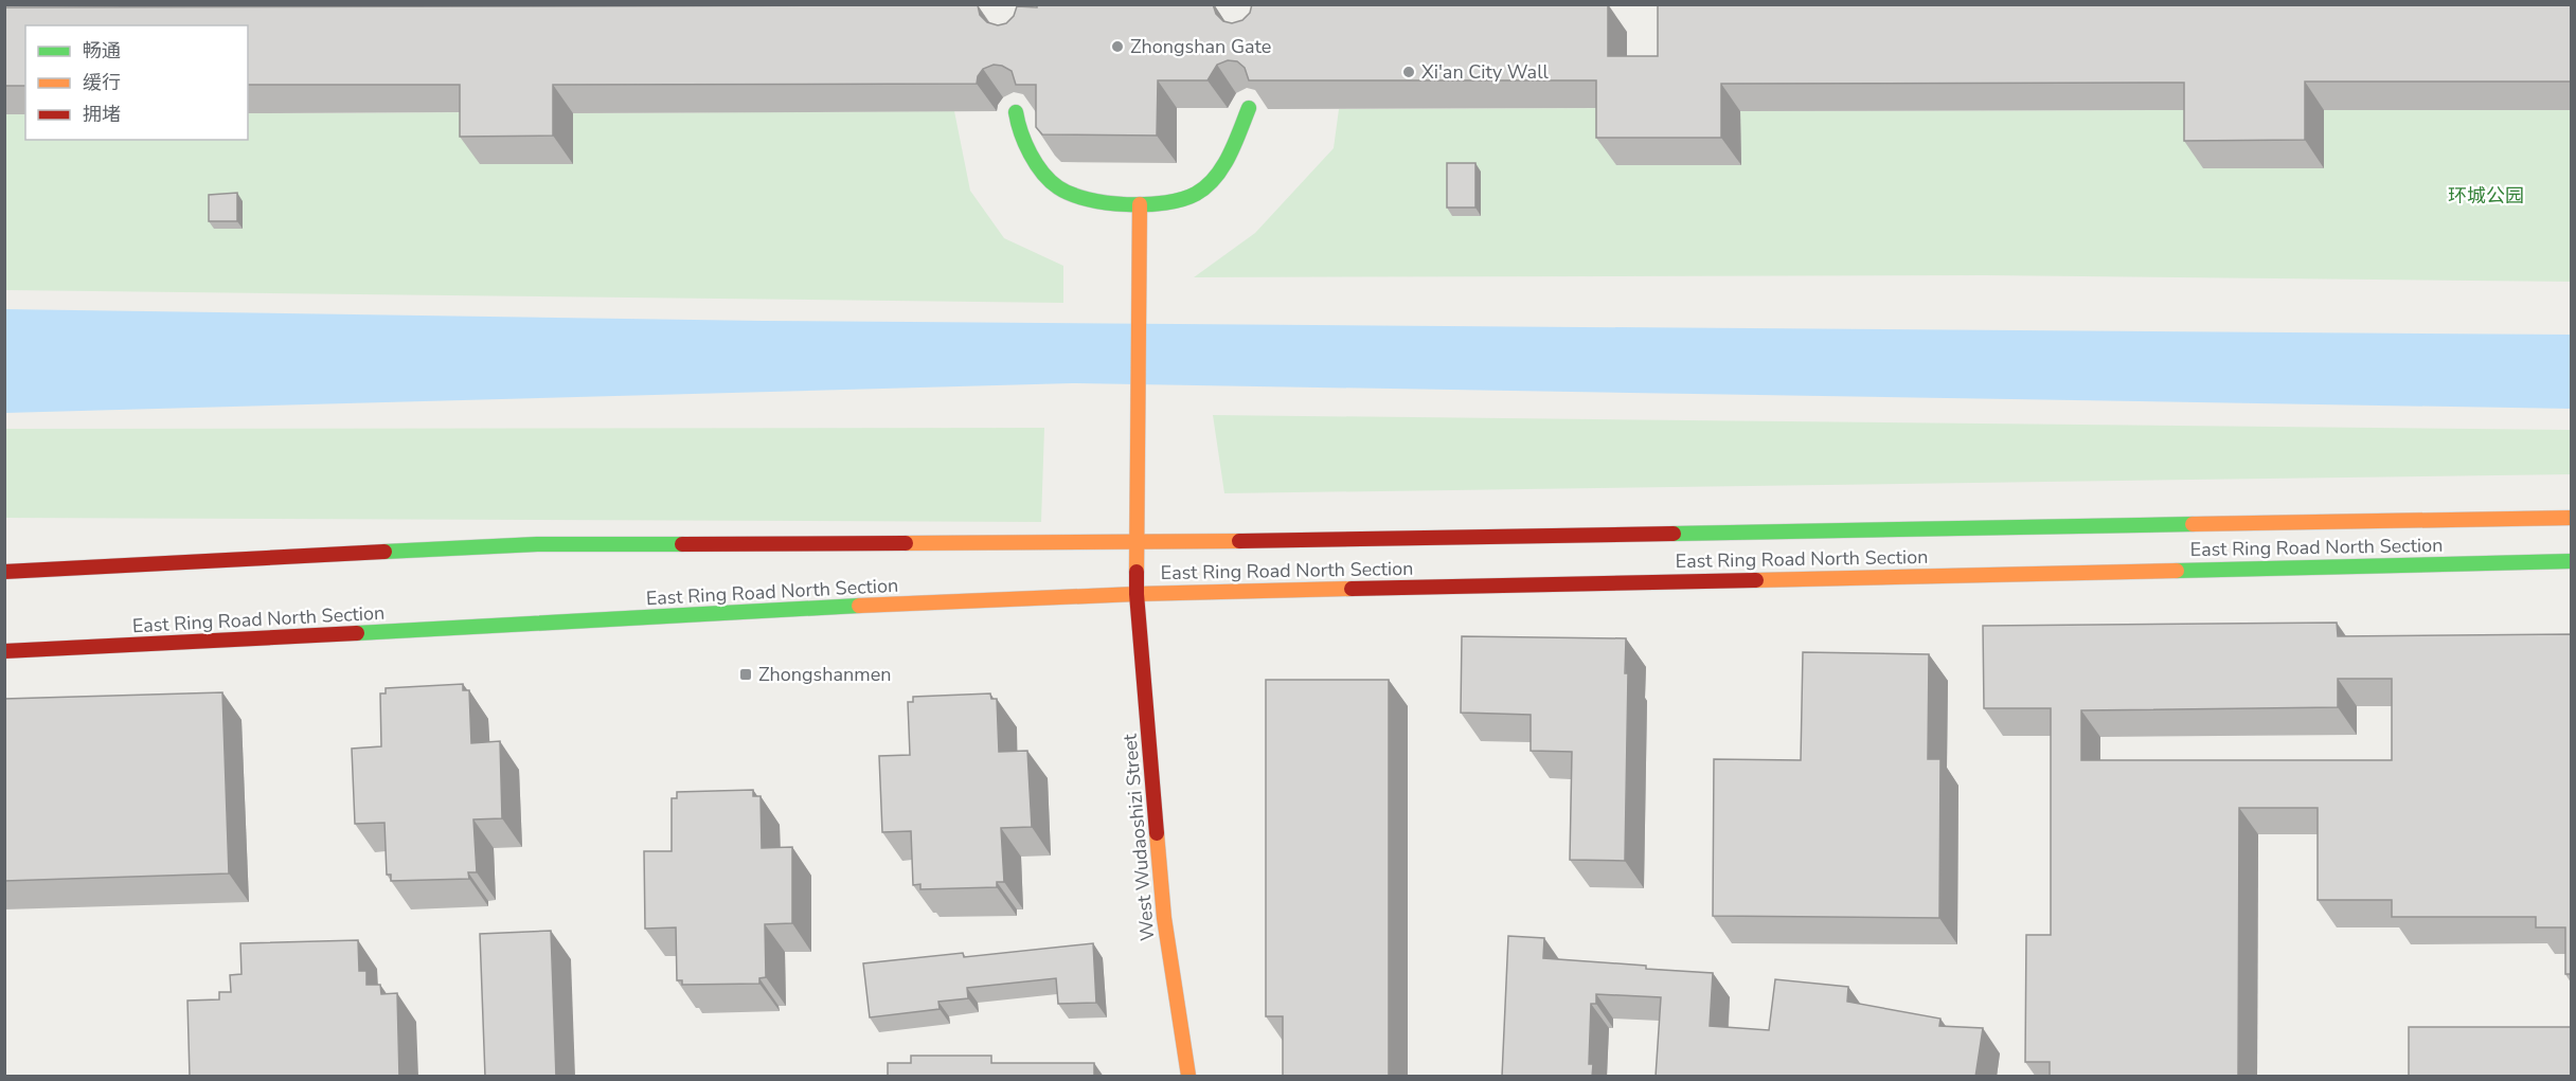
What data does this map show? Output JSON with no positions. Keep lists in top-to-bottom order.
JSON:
{
  "streets": {
    "main road": ["East Ring Road North Section", "West Wudaoshizi Street"]
  },
  "crossings": [
    ["East Ring Road North Section", "West Wudaoshizi Street"]
  ],
  "parks": ["环城公园"],
  "places": {
    "other": ["Zhongshan Gate", "Xi'an City Wall"],
    "transit": ["Zhongshanmen"]
  },
  "legend": ["畅通", "缓行", "拥堵"]
}
